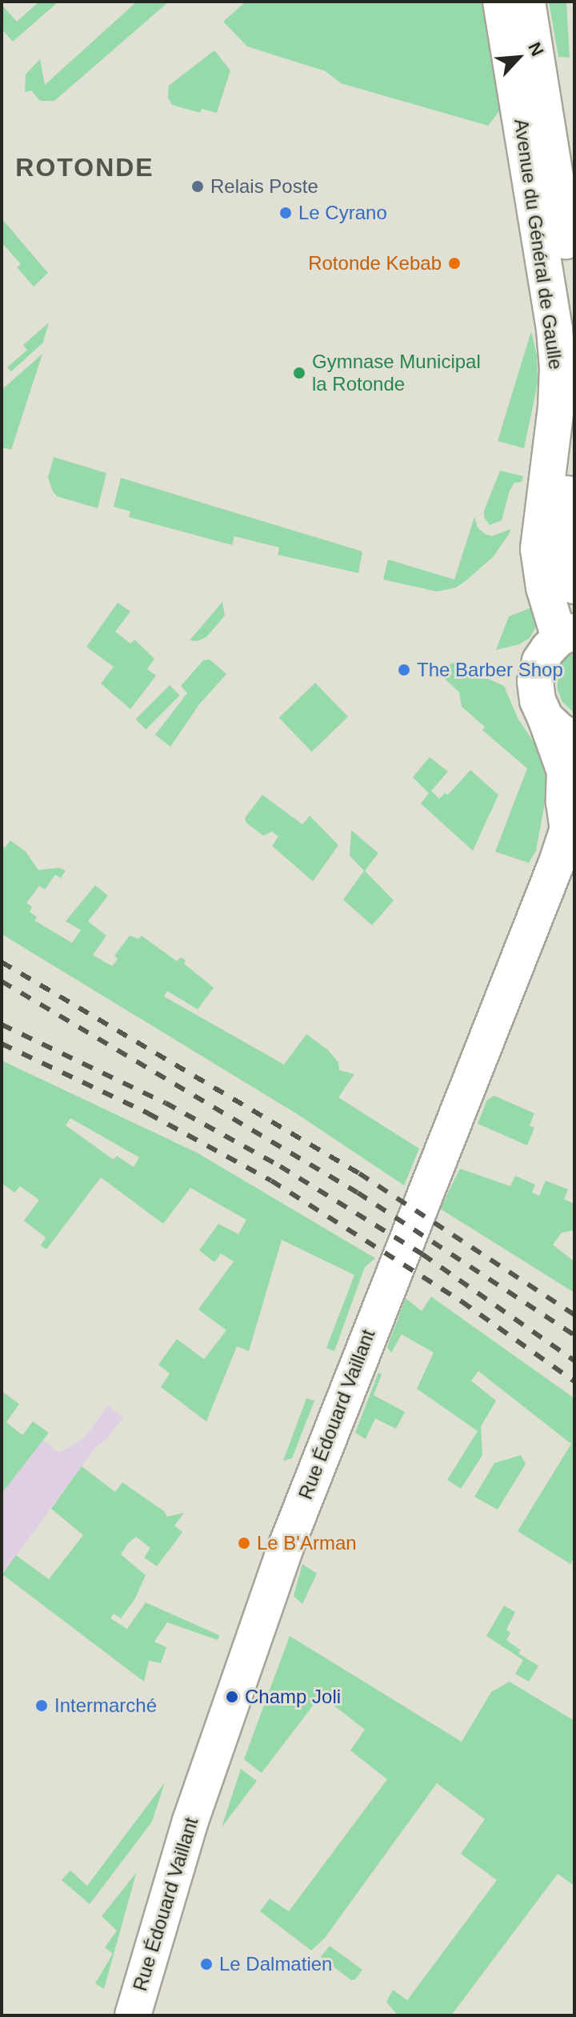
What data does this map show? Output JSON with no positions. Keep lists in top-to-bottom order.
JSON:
{
  "streets": {
    "main road": ["Avenue du Général de Gaulle", "Rue Édouard Vaillant"]
  },
  "crossings": [
    ["Avenue du Général de Gaulle", "Rue Édouard Vaillant"]
  ],
  "districts": ["ROTONDE"],
  "places": [
    "Relais Poste",
    "Le Cyrano",
    "Rotonde Kebab",
    "Gymnase Municipal la Rotonde",
    "The Barber Shop",
    "Le B'Arman",
    "Champ Joli",
    "Intermarché",
    "Le Dalmatien"
  ],
  "north": "top right"
}
